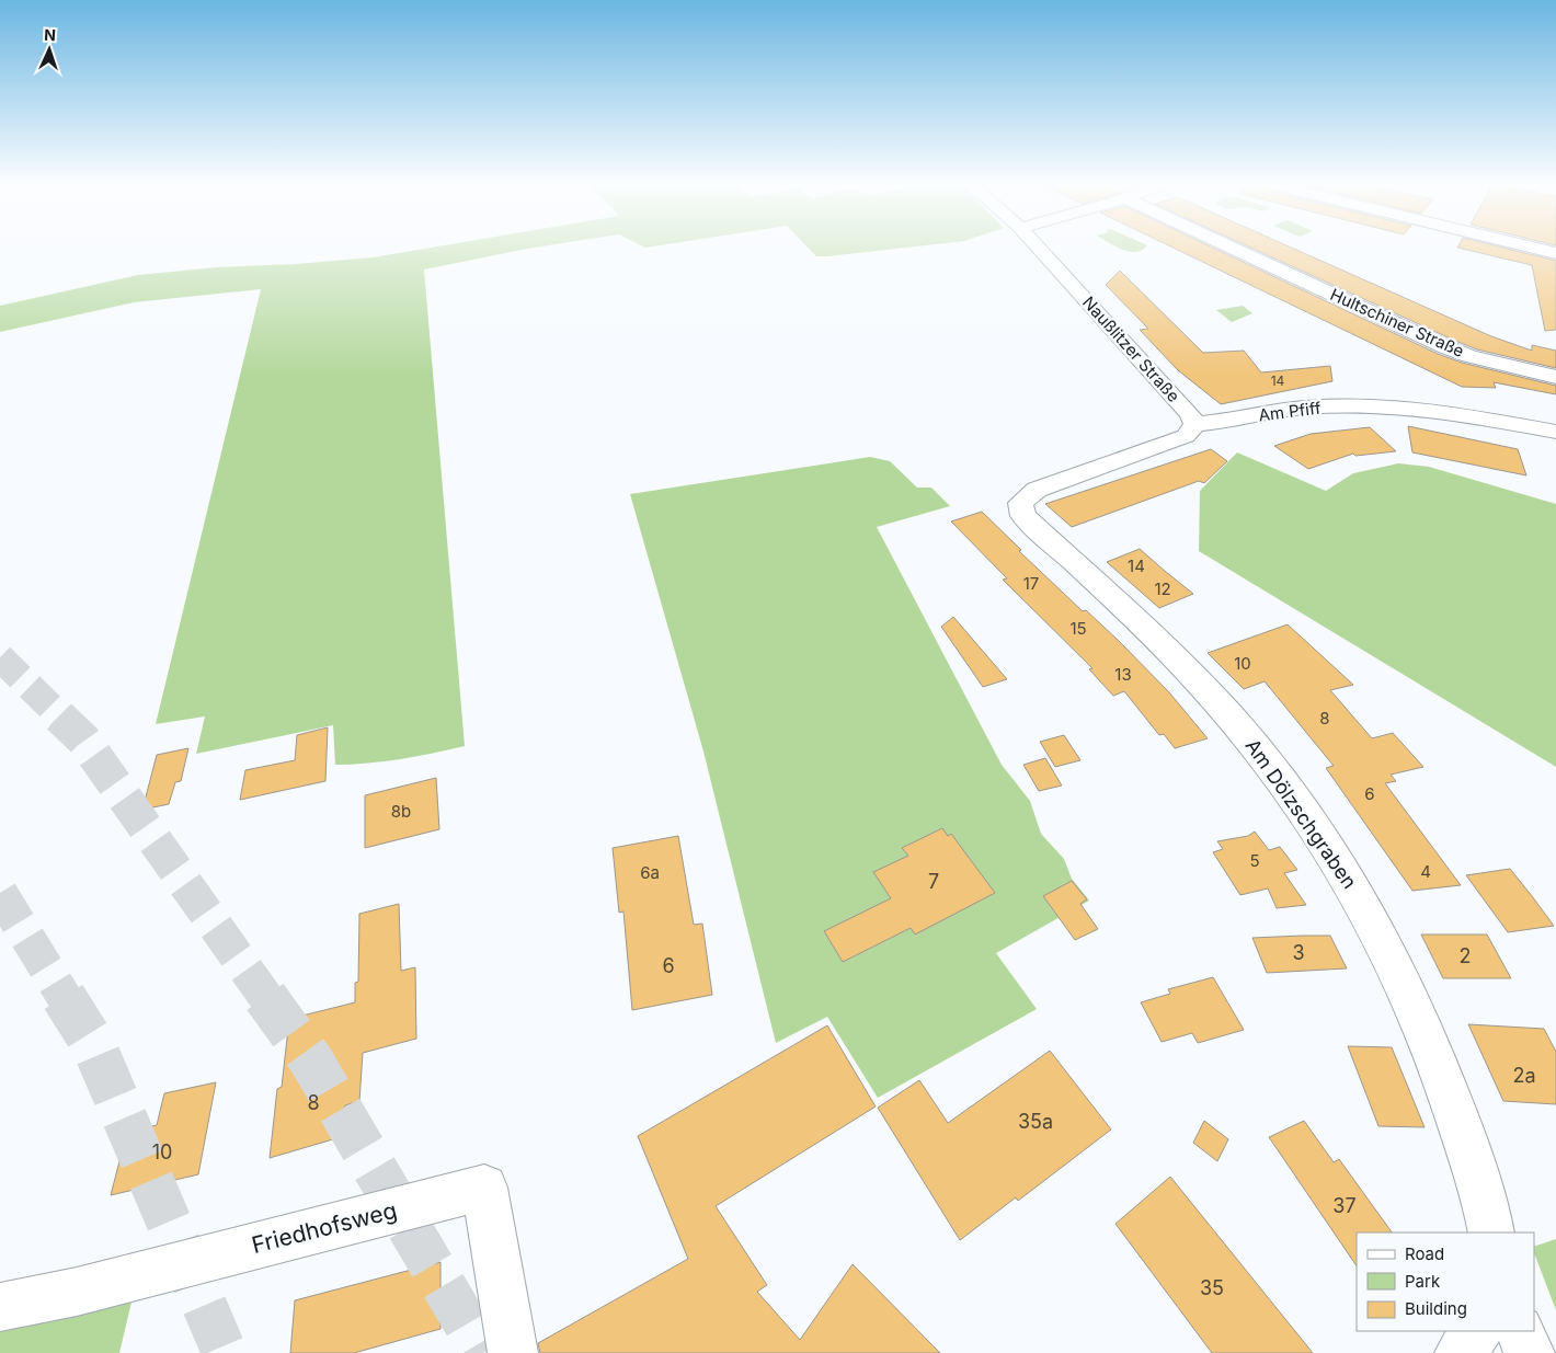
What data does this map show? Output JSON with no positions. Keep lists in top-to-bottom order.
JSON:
{
  "streets": {
    "street": [
      "Hultschiner Straße",
      "Naußlitzer Straße",
      "Am Pfiff",
      "Am Dölzschgraben",
      "Friedhofsweg"
    ]
  },
  "crossings": [
    ["Naußlitzer Straße", "Am Pfiff"],
    ["Naußlitzer Straße", "Am Dölzschgraben"],
    ["Am Pfiff", "Am Dölzschgraben"]
  ],
  "house_numbers": [
    "14",
    "14",
    "17",
    "12",
    "15",
    "10",
    "13",
    "8",
    "6",
    "8b",
    "5",
    "4",
    "6a",
    "7",
    "3",
    "2",
    "6",
    "2a",
    "8",
    "35a",
    "10",
    "37",
    "35"
  ],
  "legend": ["Road", "Park", "Building"],
  "north": "top"
}
